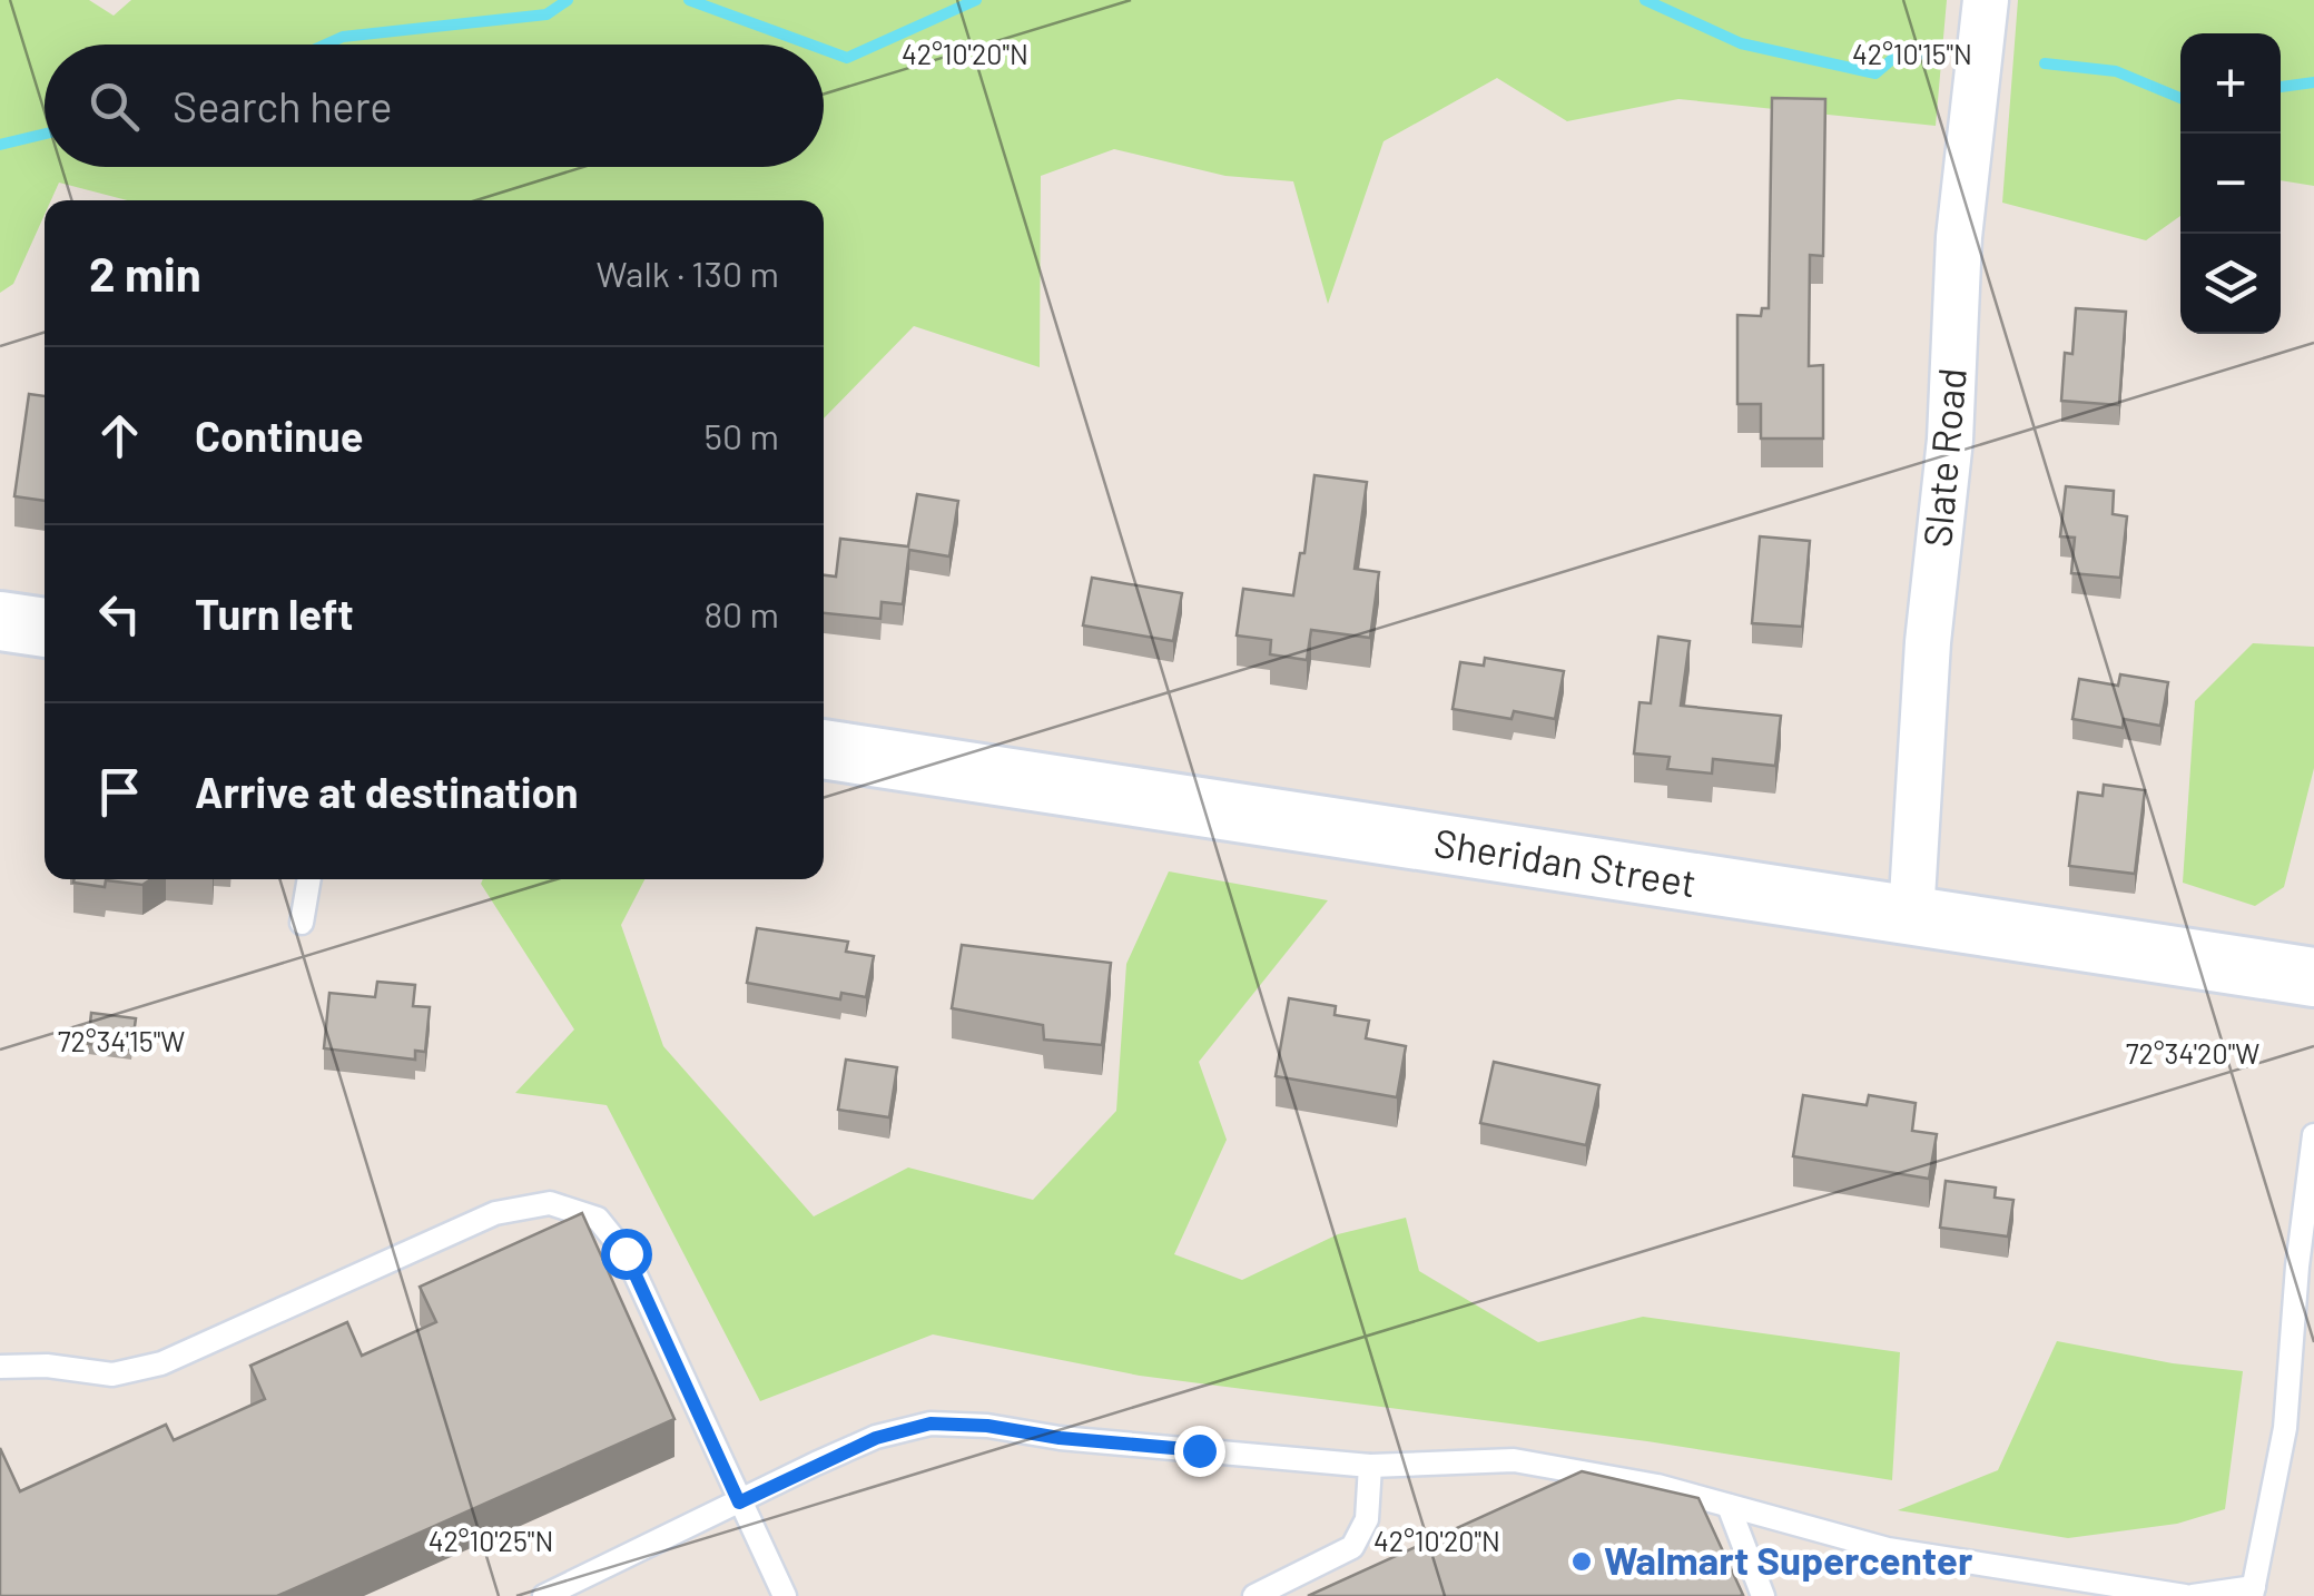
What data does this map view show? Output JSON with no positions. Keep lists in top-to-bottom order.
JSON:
{
  "streets": {
    "street": ["Slate Road", "Sheridan Street"]
  },
  "crossings": [
    ["Slate Road", "Sheridan Street"]
  ],
  "places": ["Walmart Supercenter"],
  "page": {
    "map_buttons": ["+", "−"],
    "search": "Search here",
    "heading": ["2 min", "Walk · 130 m"],
    "list": [
      ["Continue", "50 m"],
      ["Turn left", "80 m"],
      "Arrive at destination"
    ]
  },
  "coordinates": [
    "42°10'20\"N",
    "42°10'15\"N",
    "72°34'15\"W",
    "72°34'20\"W",
    "42°10'25\"N"
  ]
}
